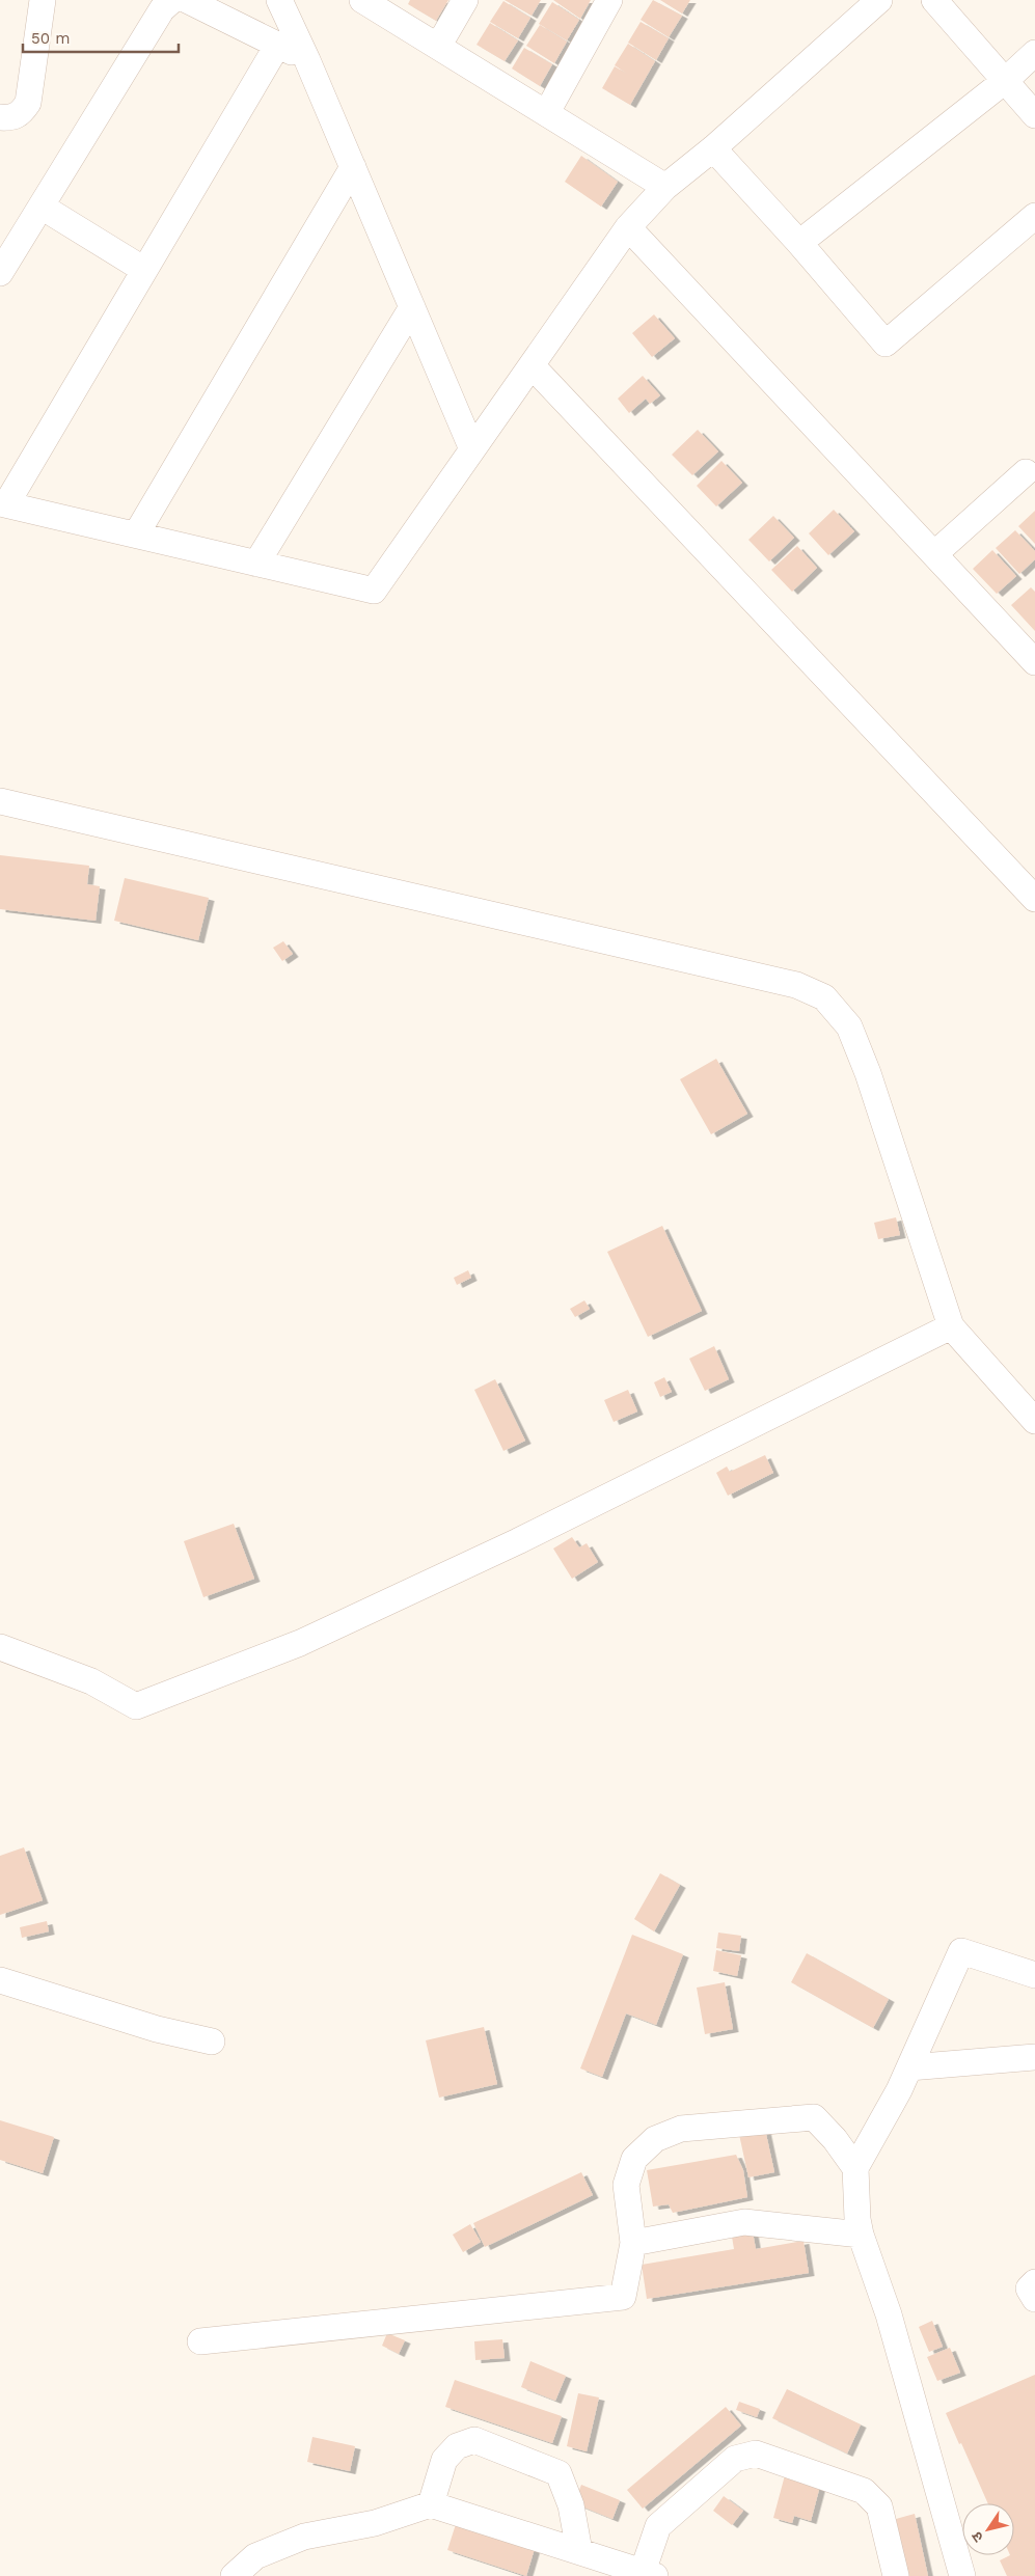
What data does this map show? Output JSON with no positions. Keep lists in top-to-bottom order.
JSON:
{
  "scale_bar": "50 m",
  "north": "bottom left"
}
